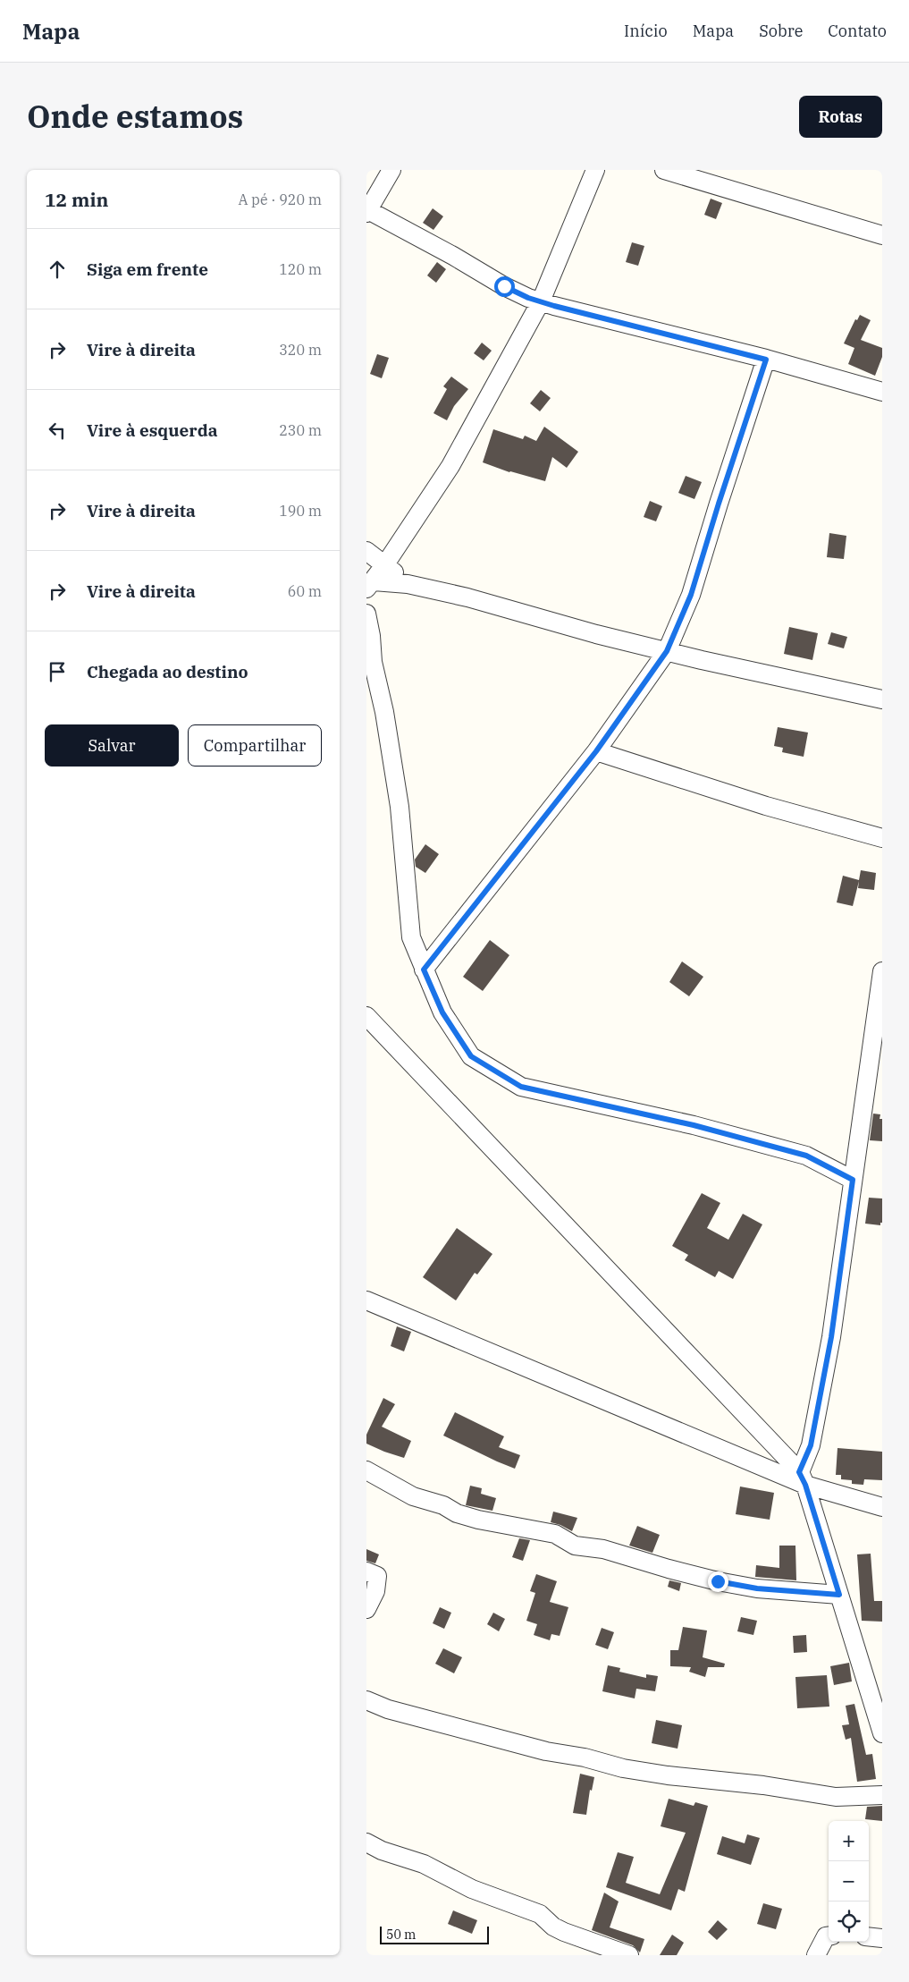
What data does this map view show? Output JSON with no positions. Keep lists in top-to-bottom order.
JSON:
{
  "scale_bar": "50 m",
  "page": {
    "header": "Mapa",
    "nav": [
      "Início",
      "Mapa",
      "Sobre",
      "Contato"
    ],
    "title": "Onde estamos",
    "buttons": [
      "Rotas",
      ["Salvar", "Compartilhar"]
    ],
    "heading": ["12 min", "A pé · 920 m"],
    "list": [
      ["Siga em frente", "120 m"],
      ["Vire à direita", "320 m"],
      ["Vire à esquerda", "230 m"],
      ["Vire à direita", "190 m"],
      ["Vire à direita", "60 m"],
      "Chegada ao destino"
    ],
    "map_buttons": ["+", "−"],
    "scale": "50 m"
  }
}
